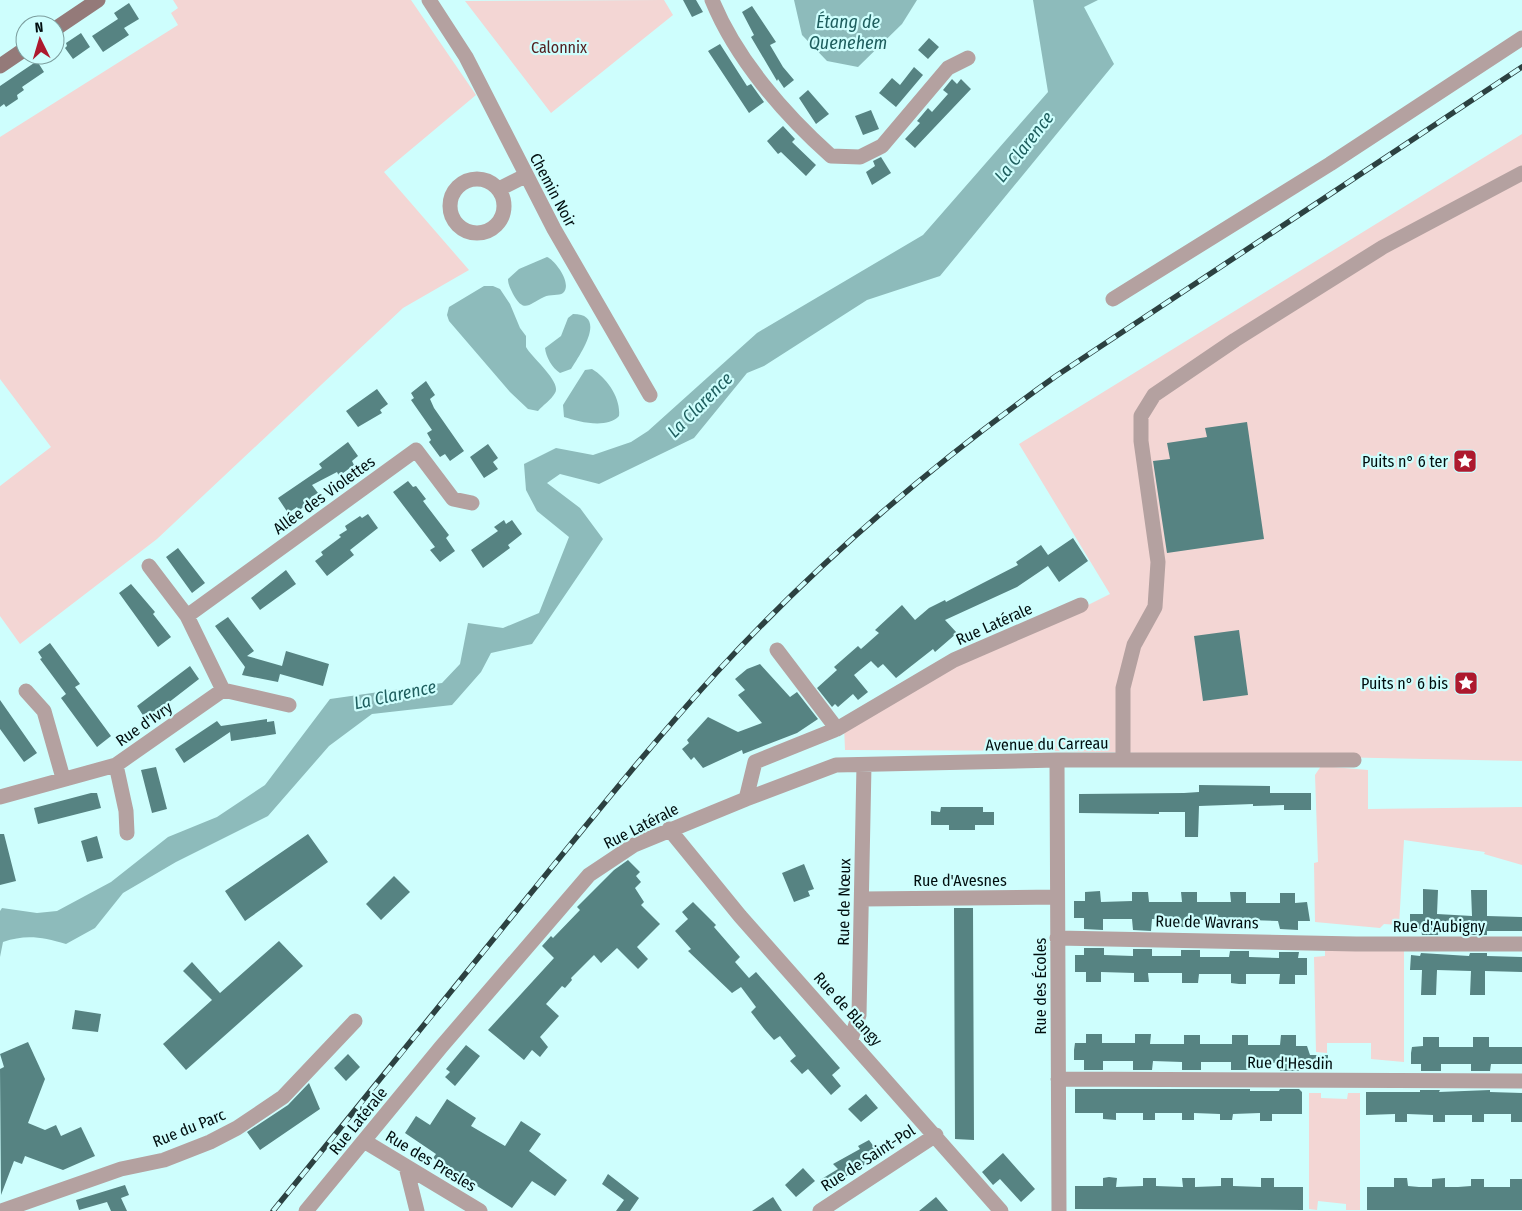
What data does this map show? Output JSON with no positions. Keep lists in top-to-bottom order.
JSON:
{
  "streets": {
    "street": [
      "Chemin Noir",
      "Allée des Violettes",
      "Rue Latérale",
      "Rue d'Ivry",
      "Avenue du Carreau",
      "Rue d'Avesnes",
      "Rue de Nœux",
      "Rue de Wavrans",
      "Rue d'Aubigny",
      "Rue des Écoles",
      "Rue de Blangy",
      "Rue d'Hesdin",
      "Rue du Parc",
      "Rue de Saint-Pol",
      "Rue des Presles"
    ]
  },
  "crossings": [
    ["Rue Latérale", "Avenue du Carreau"],
    ["Rue Latérale", "Rue de Blangy"],
    ["Rue Latérale", "Rue des Presles"],
    ["Avenue du Carreau", "Rue de Nœux"],
    ["Avenue du Carreau", "Rue des Écoles"],
    ["Rue d'Avesnes", "Rue de Nœux"],
    ["Rue d'Avesnes", "Rue des Écoles"],
    ["Rue de Nœux", "Rue de Blangy"],
    ["Rue de Wavrans", "Rue d'Aubigny"],
    ["Rue de Wavrans", "Rue des Écoles"],
    ["Rue des Écoles", "Rue d'Hesdin"],
    ["Rue de Blangy", "Rue de Saint-Pol"]
  ],
  "water": ["Étang de Quenehem", "La Clarence"],
  "parks": ["Calonnix"],
  "places": {
    "place": ["Puits n° 6 ter", "Puits n° 6 bis"]
  },
  "north": "top"
}
